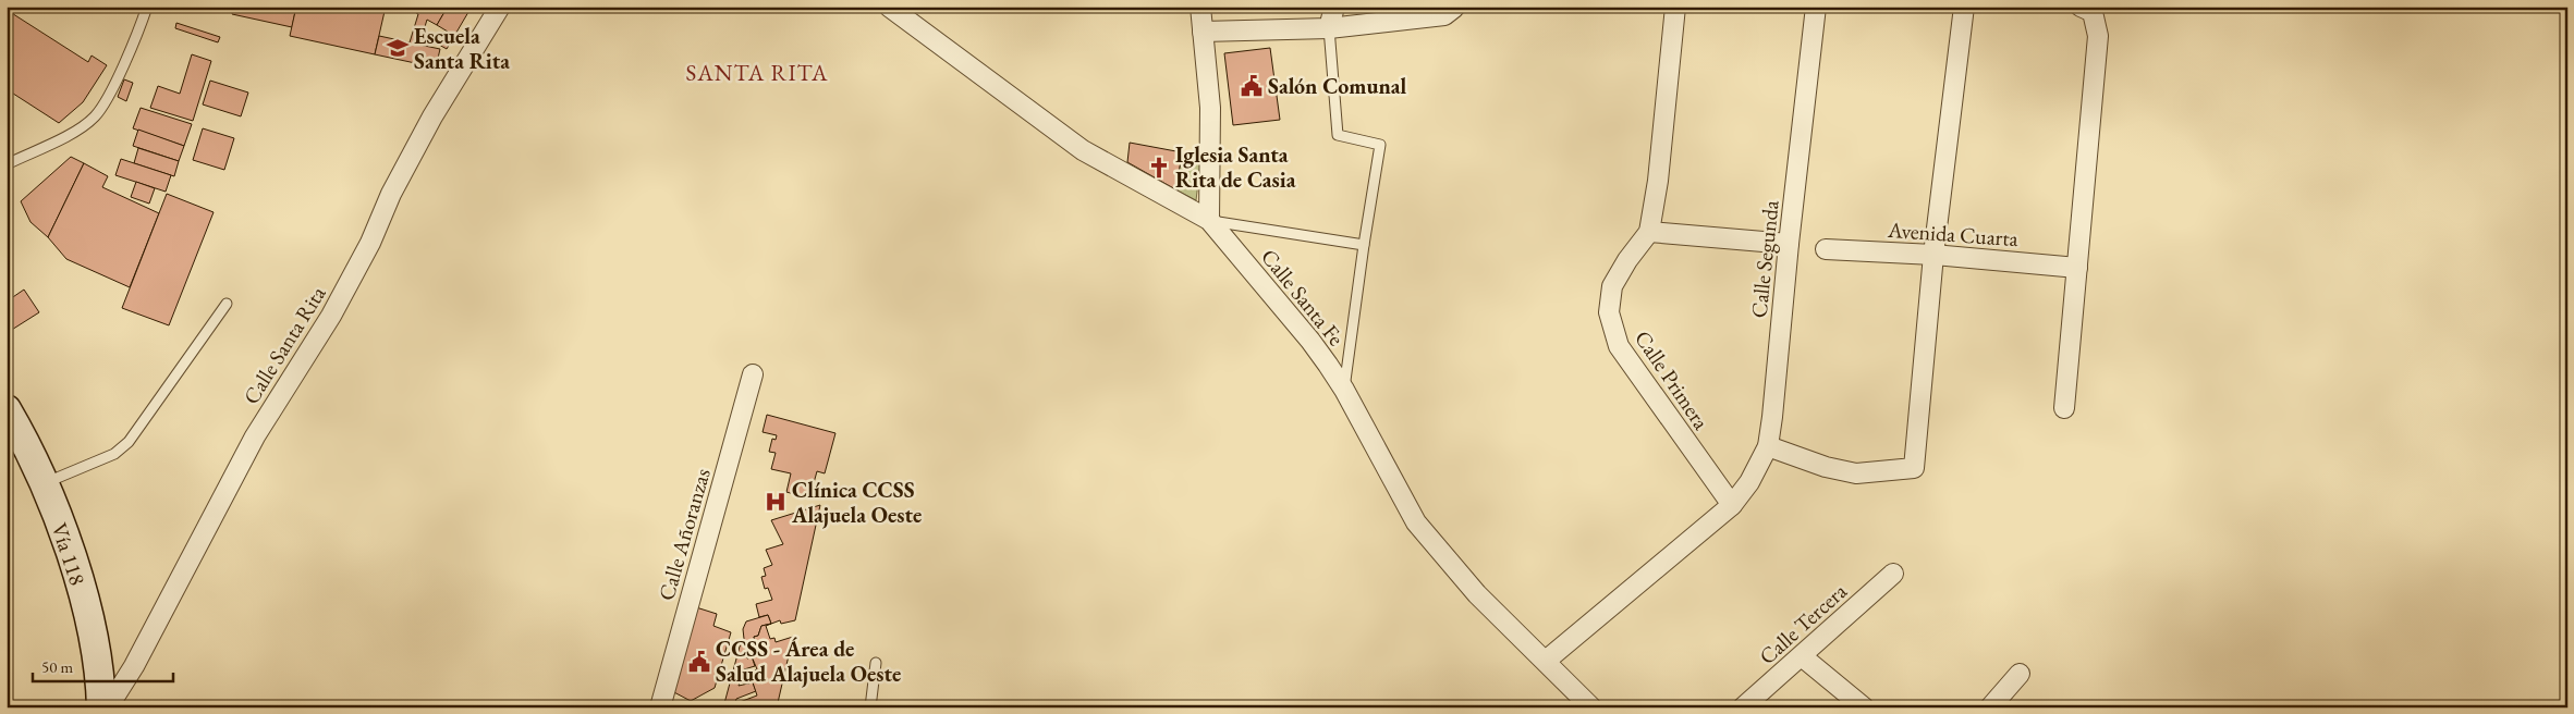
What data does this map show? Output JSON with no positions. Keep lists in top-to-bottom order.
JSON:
{
  "streets": {
    "main road": ["Vía 118"],
    "street": [
      "Avenida Cuarta",
      "Calle Segunda",
      "Calle Santa Fe",
      "Calle Santa Rita",
      "Calle Primera",
      "Calle Añoranzas",
      "Calle Tercera"
    ]
  },
  "crossings": [
    ["Calle Segunda", "Calle Primera"]
  ],
  "districts": ["SANTA RITA"],
  "places": {
    "school or university": ["Escuela Santa Rita"],
    "public building": ["Salón Comunal", "CCSS - Área de Salud Alajuela Oeste"],
    "church": ["Iglesia Santa Rita de Casia"],
    "hospital": ["Clínica CCSS Alajuela Oeste"]
  },
  "scale_bar": "50 m"
}
